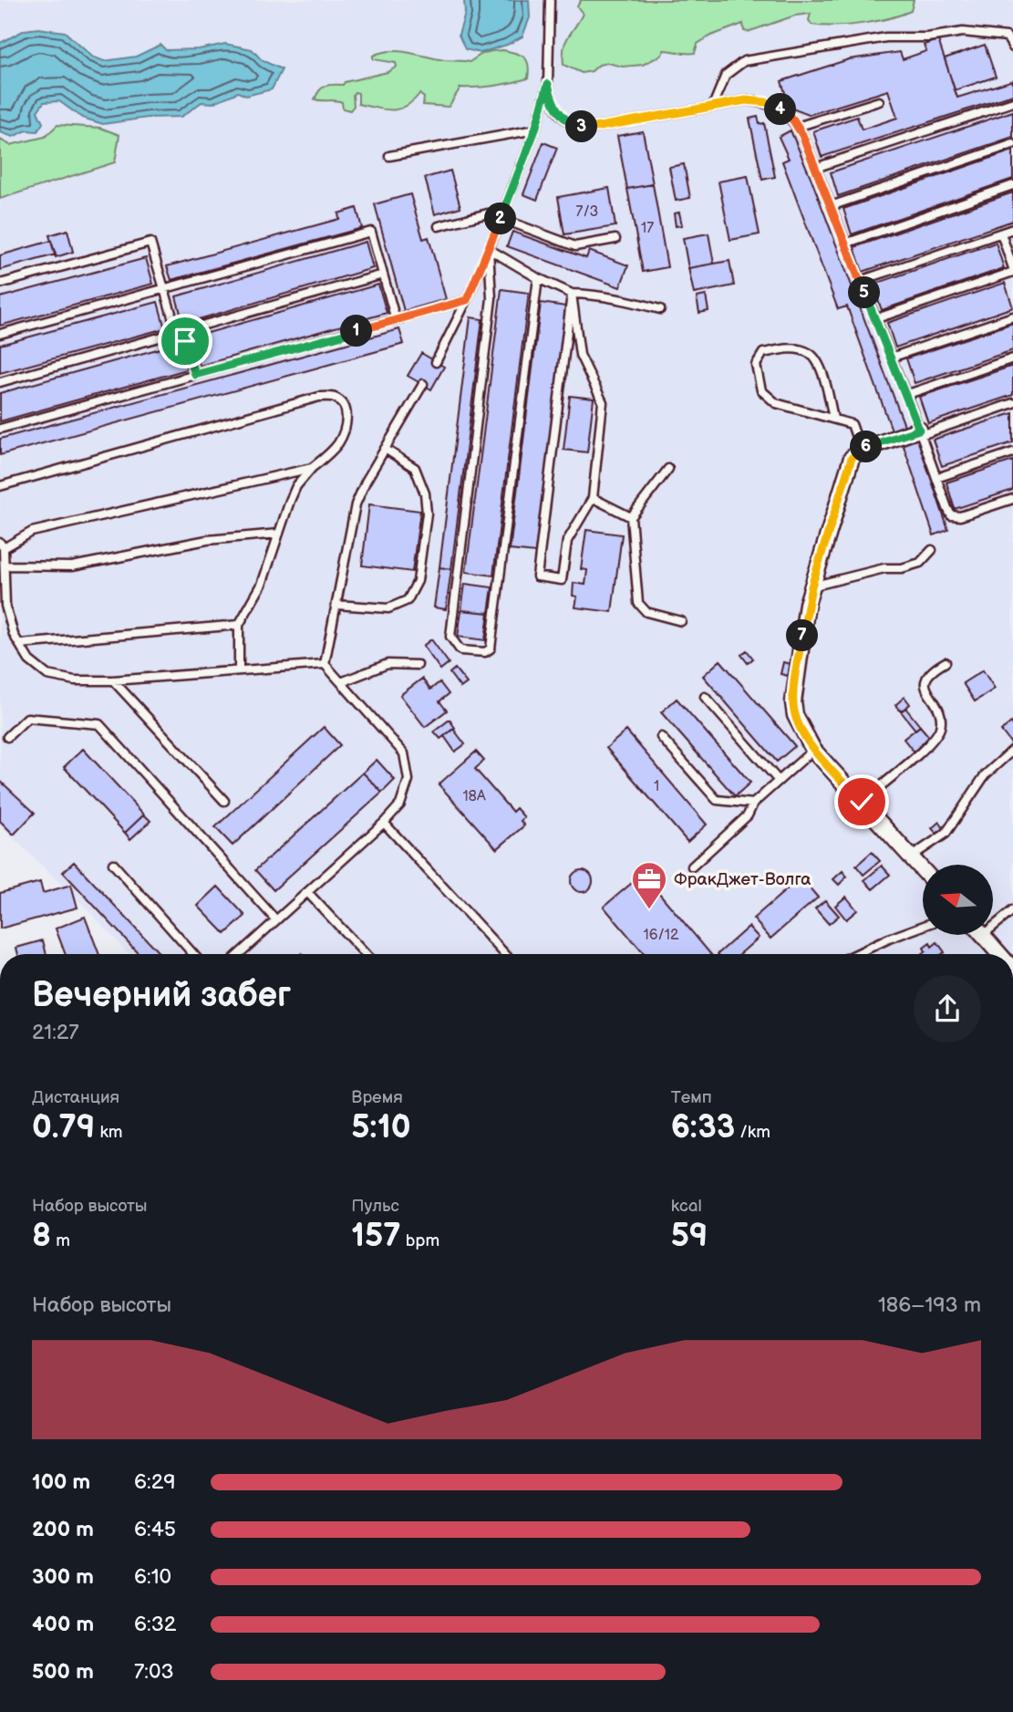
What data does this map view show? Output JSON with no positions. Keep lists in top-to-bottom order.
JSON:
{
  "places": {
    "office": ["ФракДжет-Волга"]
  },
  "house_numbers": [
    "7/3",
    "17",
    "1",
    "18А",
    "16/12"
  ],
  "north": "left",
  "page": {
    "pins": [
      "4",
      "3",
      "2",
      "5",
      "1",
      "6",
      "7"
    ],
    "heading": ["Вечерний забег", "21:27"],
    "stats": [
      ["Дистанция", "0.79 km"],
      ["Время", "5:10"],
      ["Темп", "6:33 /km"],
      ["Набор высоты", "8 m"],
      ["Пульс", "157 bpm"],
      ["kcal", "59"]
    ],
    "chart": ["Набор высоты", "186–193 m"],
    "list": [
      {
        "name": "100 m",
        "note": "6:29"
      },
      {
        "name": "200 m",
        "note": "6:45"
      },
      {
        "name": "300 m",
        "note": "6:10"
      },
      {
        "name": "400 m",
        "note": "6:32"
      },
      {
        "name": "500 m",
        "note": "7:03"
      }
    ]
  }
}
